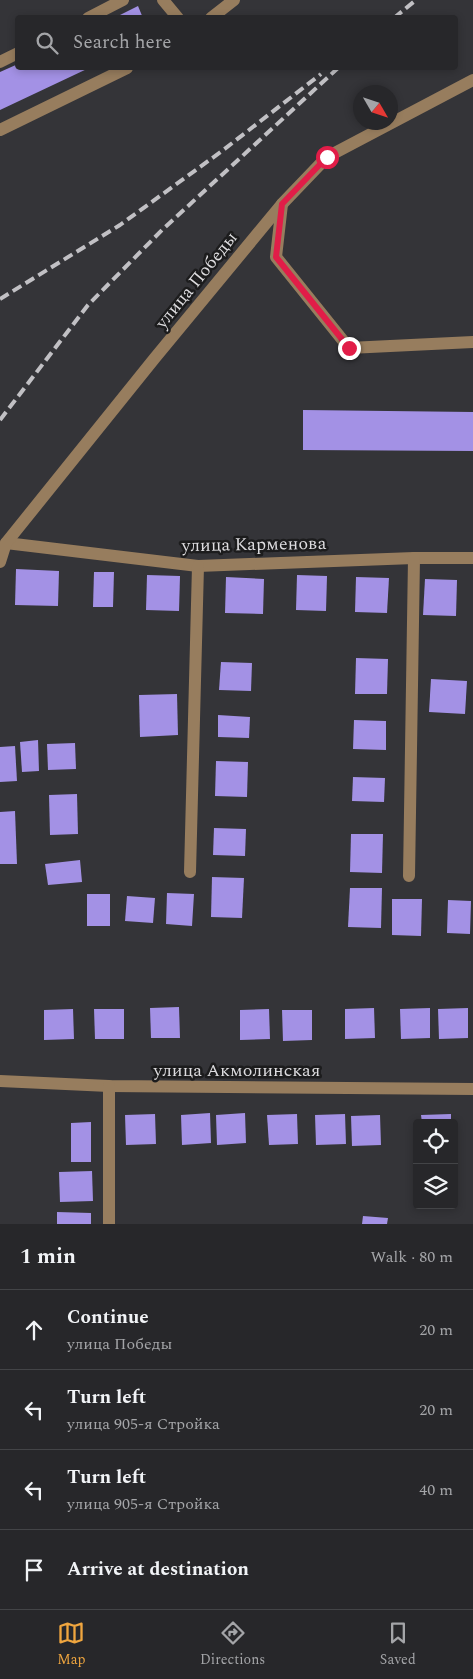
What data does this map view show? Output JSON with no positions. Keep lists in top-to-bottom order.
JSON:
{
  "streets": {
    "street": ["улица Победы", "улица Карменова", "улица Акмолинская"]
  },
  "crossings": [
    ["улица Победы", "улица Карменова"]
  ],
  "north": "bottom right",
  "page": {
    "search": "Search here",
    "heading": ["1 min", "Walk · 80 m"],
    "list": [
      ["Continue", "улица Победы", "20 m"],
      ["Turn left", "улица 905-я Стройка", "20 m"],
      ["Turn left", "улица 905-я Стройка", "40 m"],
      "Arrive at destination"
    ],
    "nav": ["Map", "Directions", "Saved"]
  }
}
